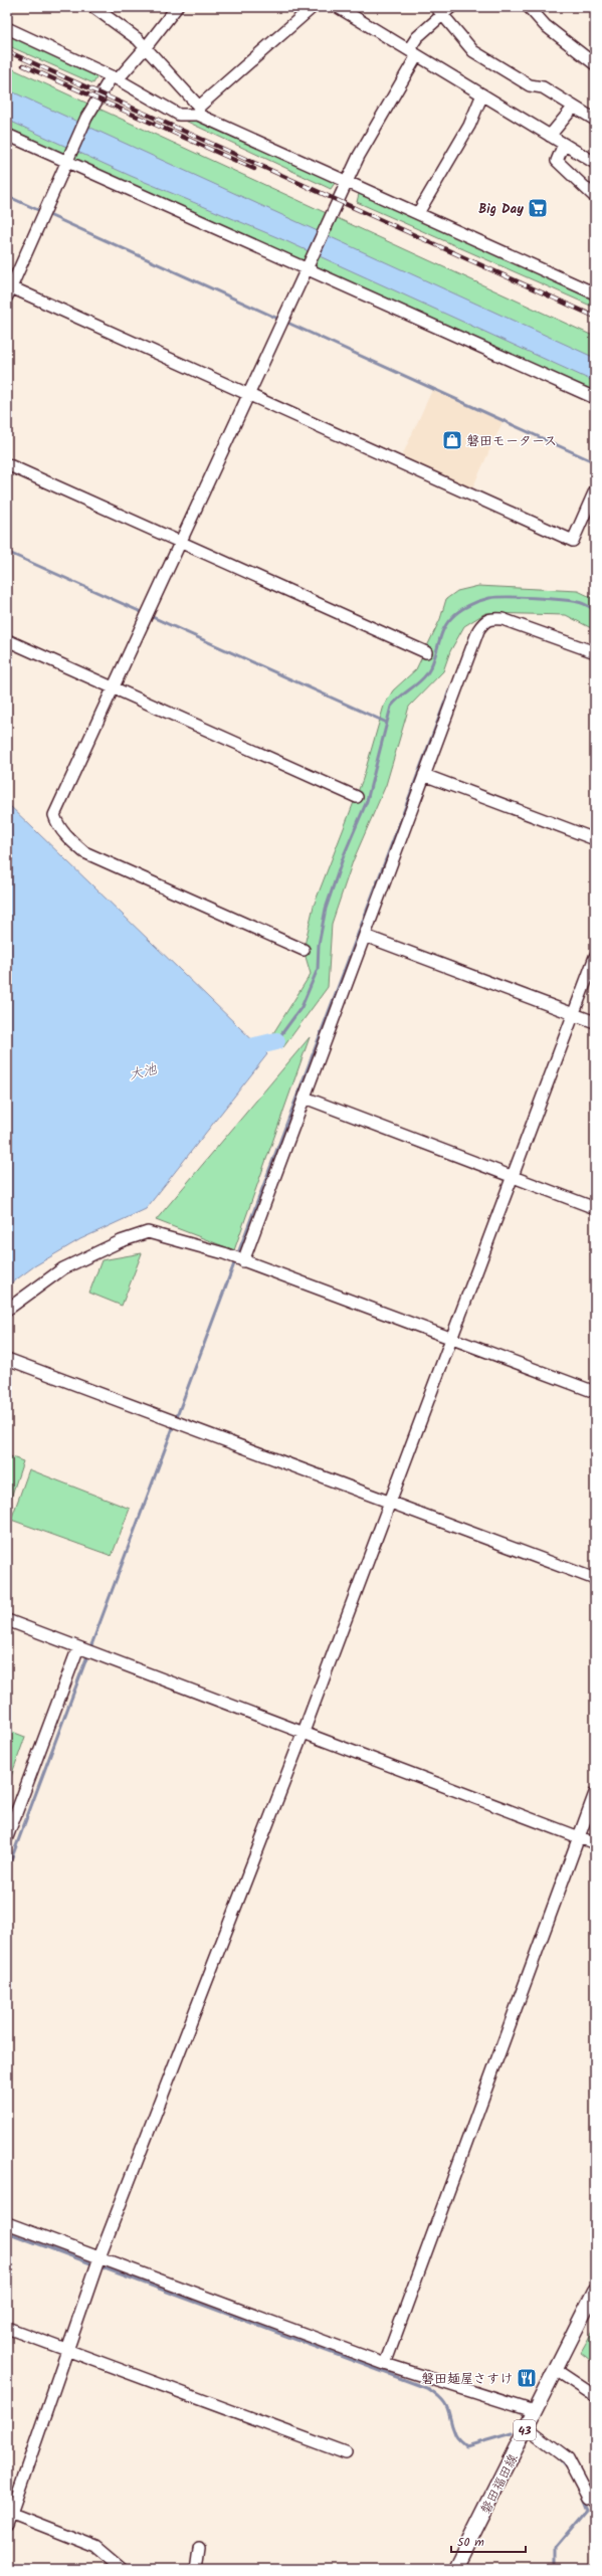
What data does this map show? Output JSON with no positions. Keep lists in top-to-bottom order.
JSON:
{
  "streets": {
    "main road": ["43", "磐田福田線"]
  },
  "water": ["大池"],
  "places": {
    "supermarket": ["Big Day"],
    "shop": ["磐田モータース"],
    "restaurant": ["磐田麺屋さすけ"]
  },
  "scale_bar": "50 m"
}
